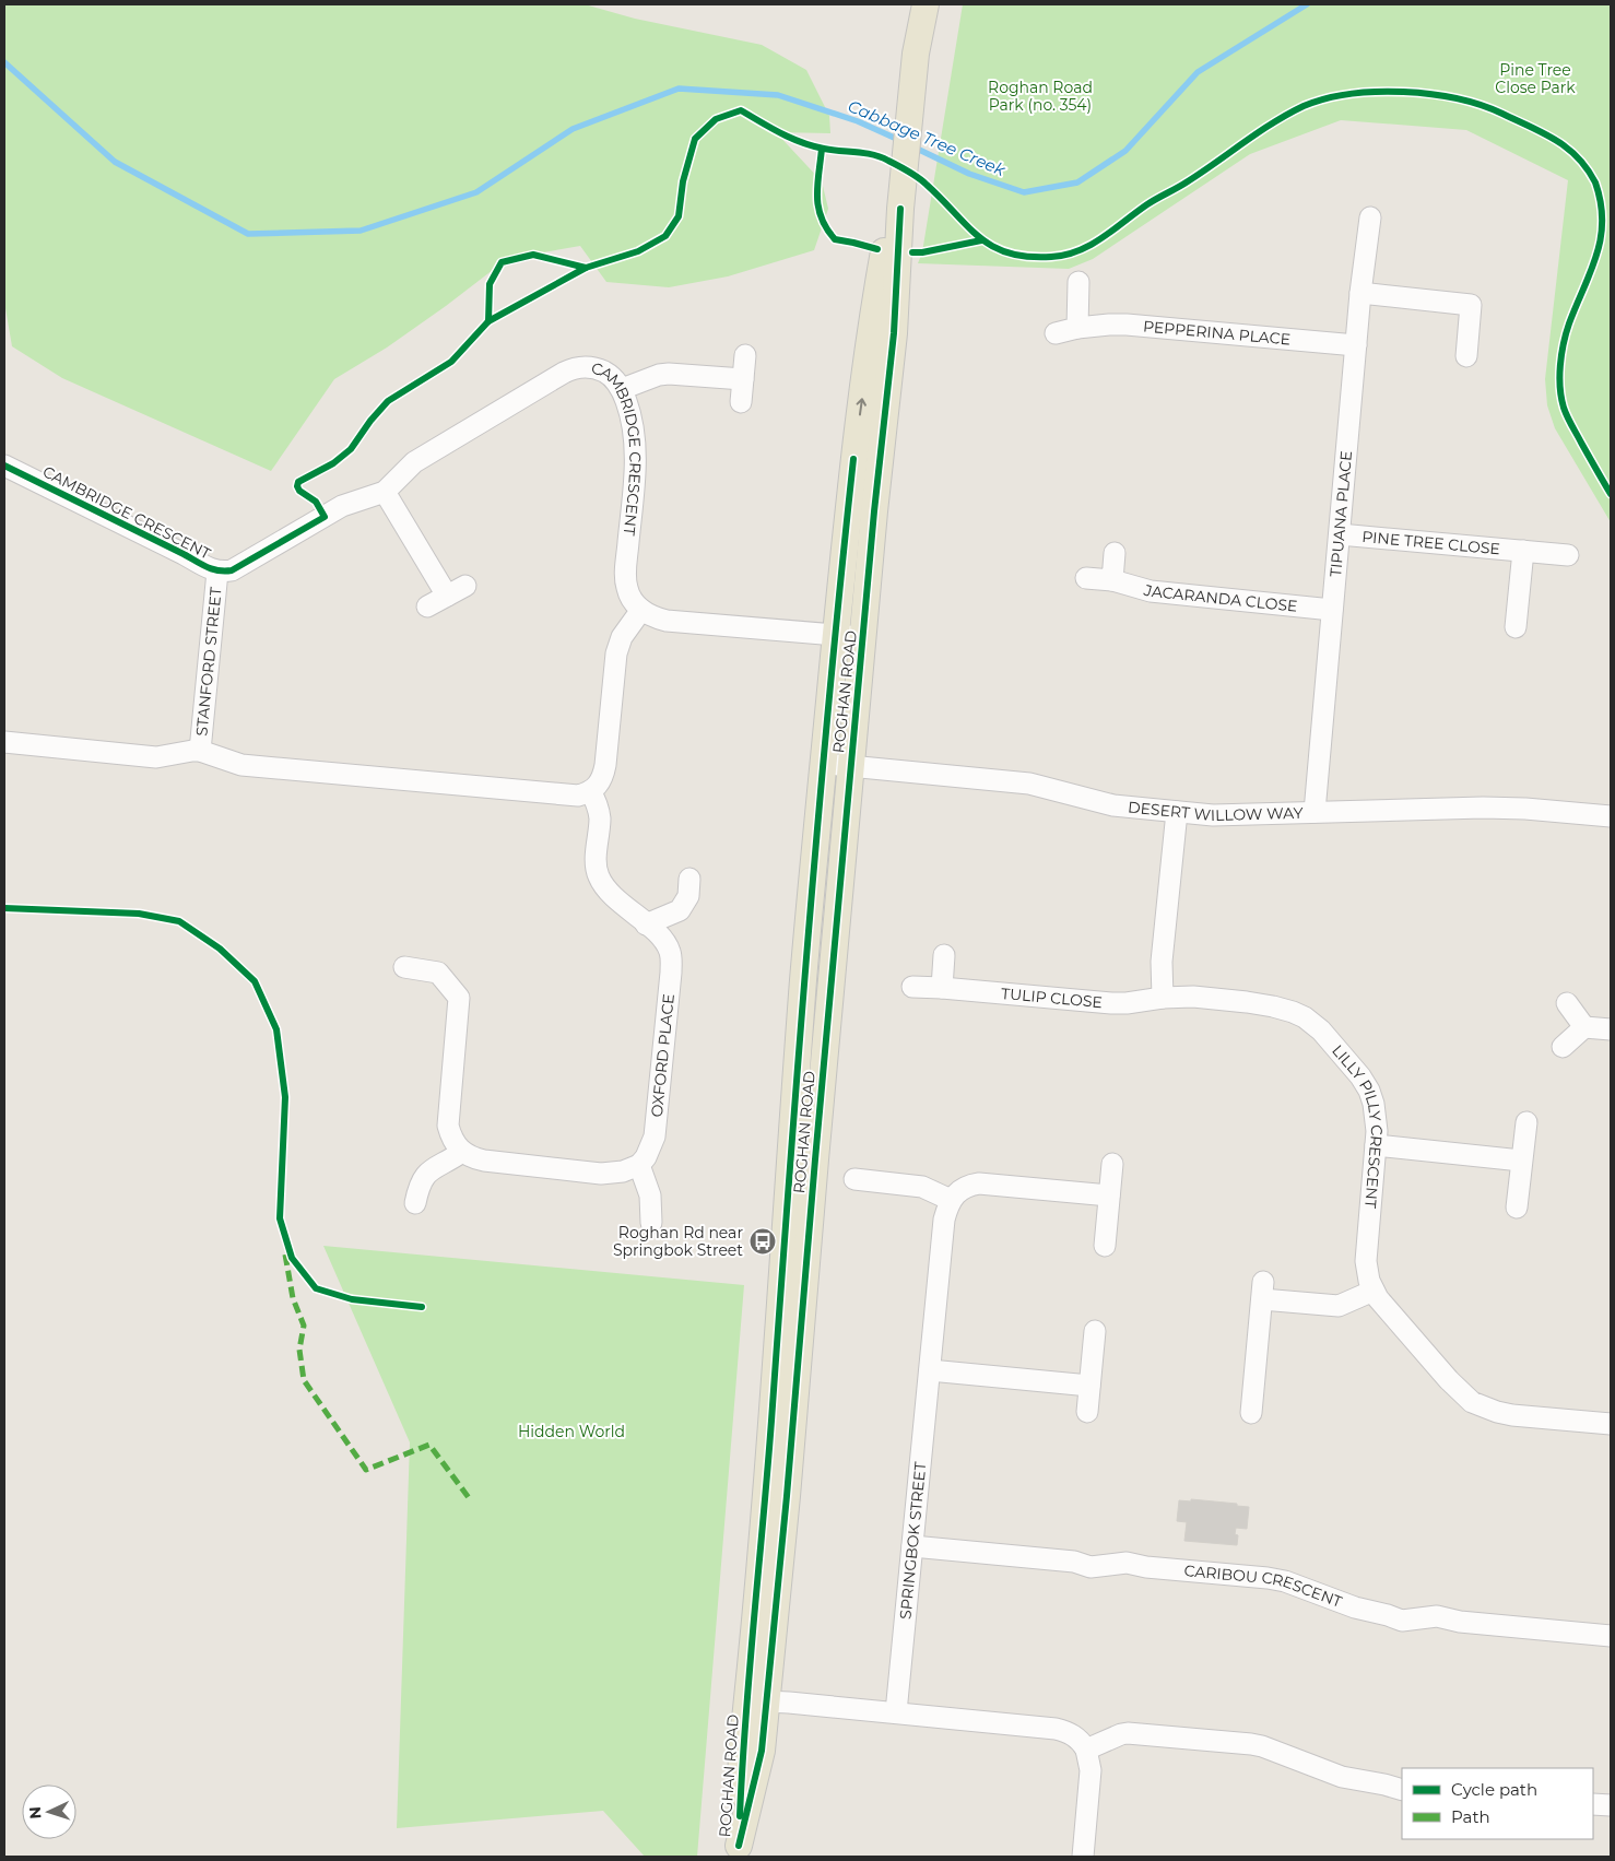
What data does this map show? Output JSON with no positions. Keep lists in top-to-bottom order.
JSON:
{
  "streets": {
    "main road": ["ROGHAN ROAD"],
    "street": [
      "PEPPERINA PLACE",
      "CAMBRIDGE CRESCENT",
      "TIPUANA PLACE",
      "PINE TREE CLOSE",
      "JACARANDA CLOSE",
      "STANFORD STREET",
      "DESERT WILLOW WAY",
      "TULIP CLOSE",
      "OXFORD PLACE",
      "LILLY PILLY CRESCENT",
      "SPRINGBOK STREET",
      "CARIBOU CRESCENT"
    ]
  },
  "crossings": [
    ["PEPPERINA PLACE", "TIPUANA PLACE"],
    ["CAMBRIDGE CRESCENT", "STANFORD STREET"],
    ["TIPUANA PLACE", "PINE TREE CLOSE"],
    ["TIPUANA PLACE", "JACARANDA CLOSE"],
    ["TIPUANA PLACE", "DESERT WILLOW WAY"],
    ["ROGHAN ROAD", "DESERT WILLOW WAY"],
    ["TULIP CLOSE", "LILLY PILLY CRESCENT"],
    ["SPRINGBOK STREET", "CARIBOU CRESCENT"]
  ],
  "water": ["Cabbage Tree Creek"],
  "parks": ["Pine Tree Close Park", "Roghan Road Park (no. 354)", "Hidden World"],
  "places": {
    "bus stop": ["Roghan Rd near Springbok Street"]
  },
  "legend": ["Cycle path", "Path"],
  "north": "left"
}
